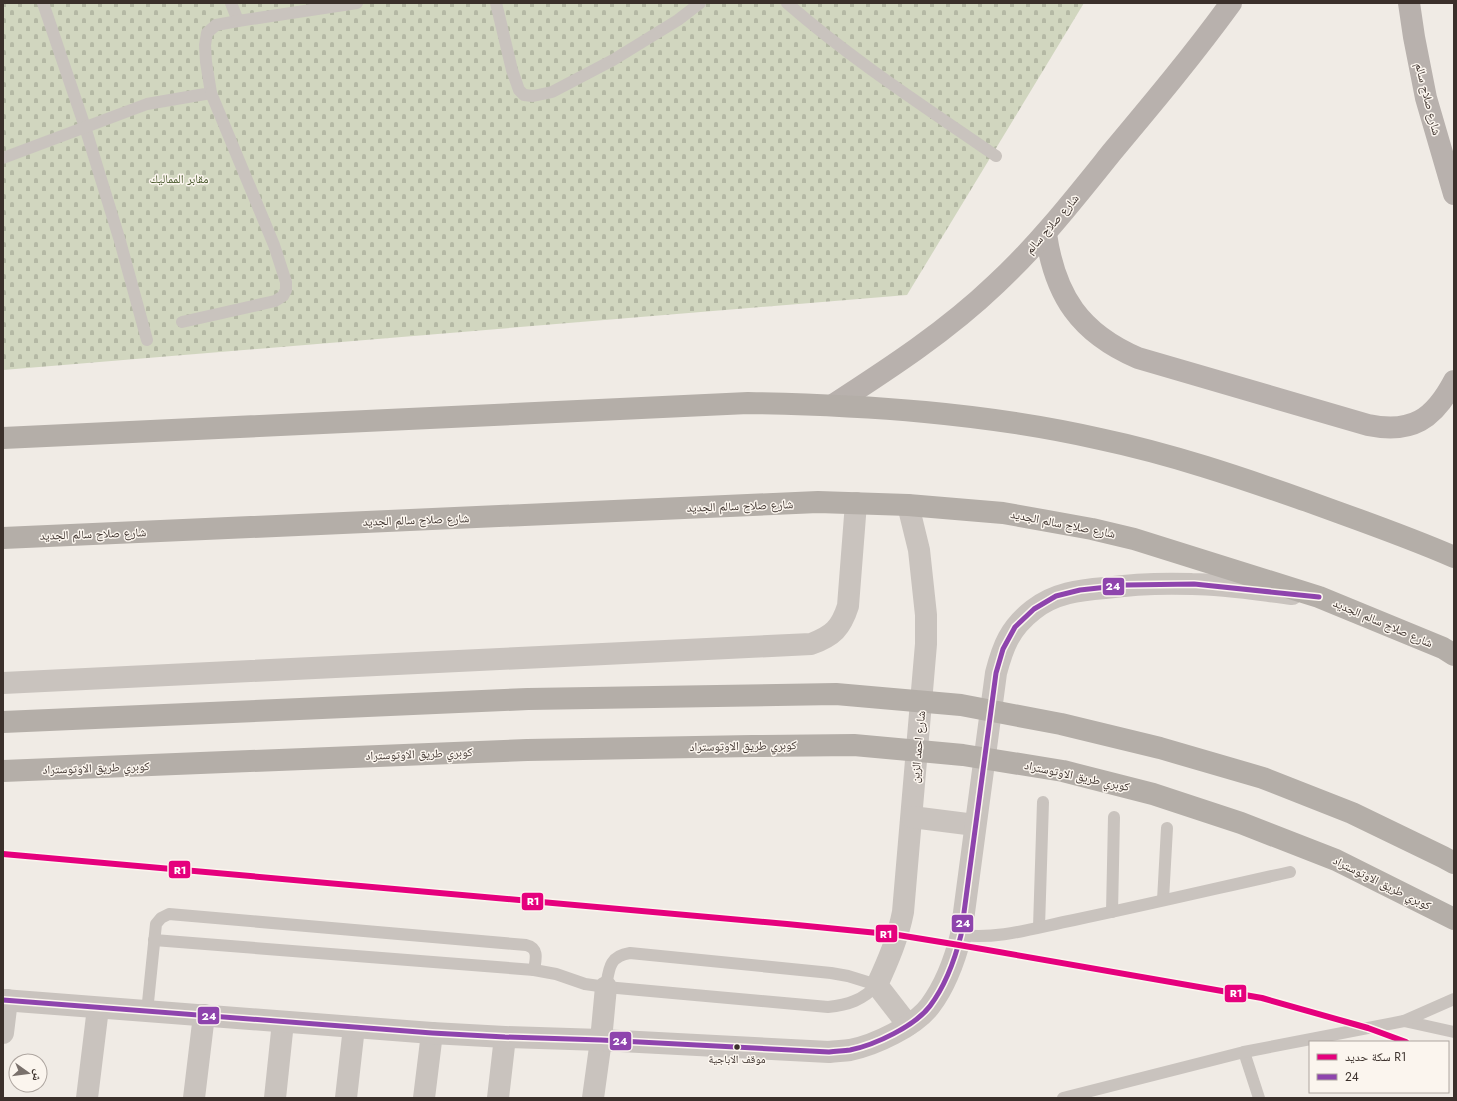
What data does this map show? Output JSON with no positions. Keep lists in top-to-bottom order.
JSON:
{
  "streets": {
    "highway": ["شارع صلاح سالم الجديد", "كوبري طريق الاوتوستراد"],
    "main road": ["شارع صلاح سالم"],
    "street": ["شارع احمد الزين"]
  },
  "crossings": [
    ["شارع صلاح سالم الجديد", "شارع احمد الزين"]
  ],
  "parks": ["مقابر المماليك"],
  "places": ["موقف الاباجية"],
  "lines": ["transit line 24", "rail line R1"],
  "legend": ["سكة حديد R1", "24"],
  "north": "right"
}
